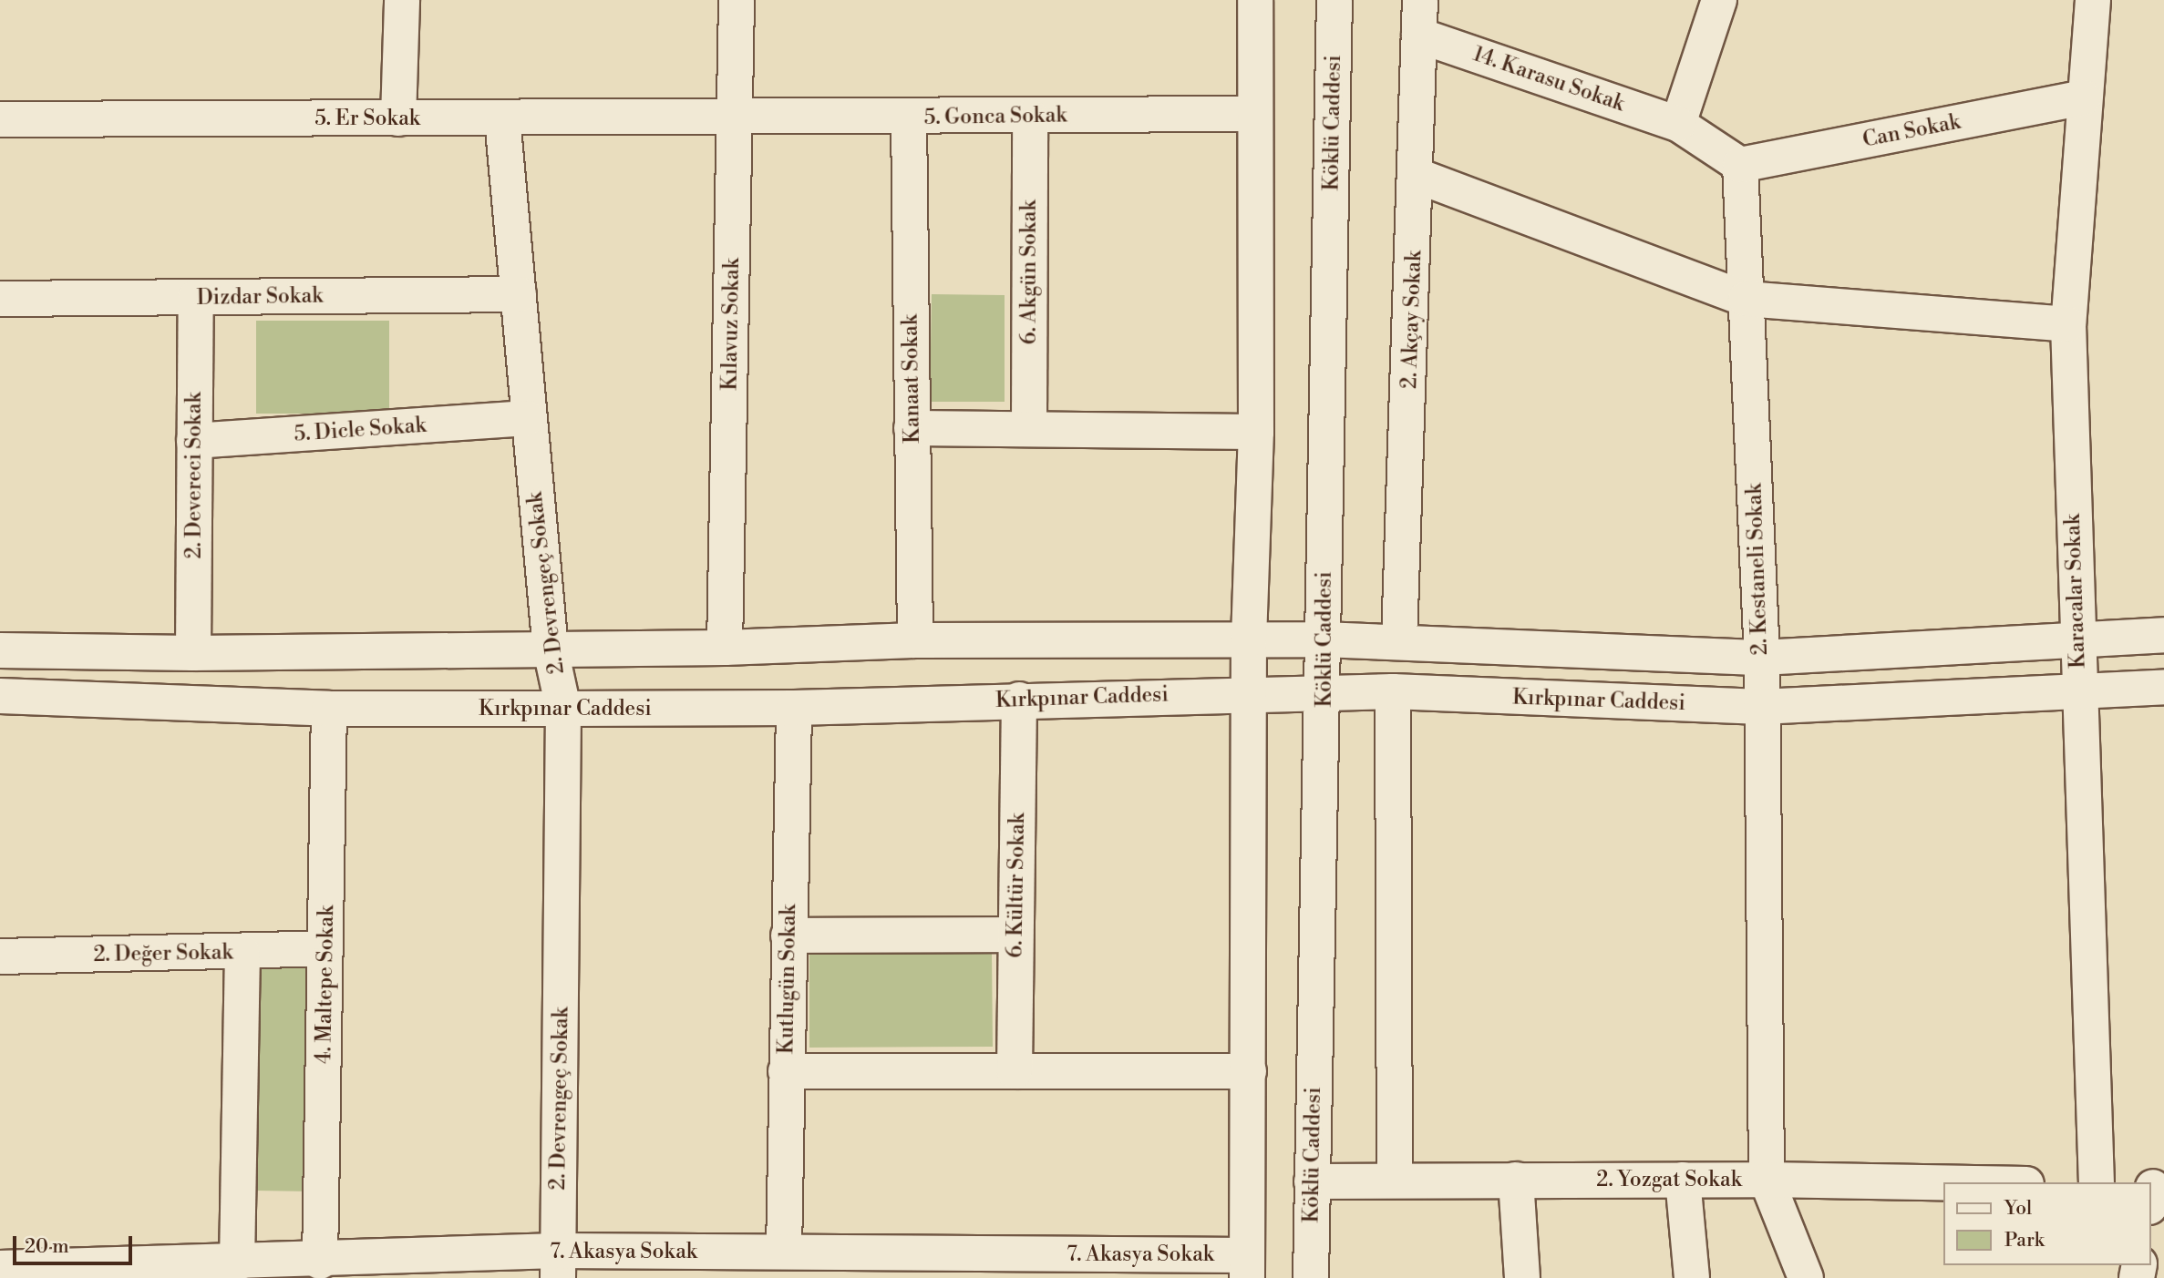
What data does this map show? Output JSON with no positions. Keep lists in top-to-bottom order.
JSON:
{
  "streets": {
    "street": [
      "14. Karasu Sokak",
      "5. Gonca Sokak",
      "5. Er Sokak",
      "Köklü Caddesi",
      "Can Sokak",
      "6. Akgün Sokak",
      "Dizdar Sokak",
      "2. Akçay Sokak",
      "Kılavuz Sokak",
      "Kanaat Sokak",
      "5. Dicle Sokak",
      "2. Devereci Sokak",
      "2. Kestaneli Sokak",
      "2. Devrengeç Sokak",
      "Karacalar Sokak",
      "Kırkpınar Caddesi",
      "6. Kültür Sokak",
      "2. Değer Sokak",
      "Kutlugün Sokak",
      "4. Maltepe Sokak",
      "2. Yozgat Sokak",
      "7. Akasya Sokak"
    ]
  },
  "crossings": [
    ["14. Karasu Sokak", "2. Akçay Sokak"],
    ["5. Gonca Sokak", "5. Er Sokak"],
    ["5. Gonca Sokak", "6. Akgün Sokak"],
    ["5. Gonca Sokak", "Kılavuz Sokak"],
    ["5. Gonca Sokak", "Kanaat Sokak"],
    ["5. Er Sokak", "Kılavuz Sokak"],
    ["5. Er Sokak", "2. Devrengeç Sokak"],
    ["Köklü Caddesi", "Kırkpınar Caddesi"],
    ["Köklü Caddesi", "2. Yozgat Sokak"],
    ["Can Sokak", "2. Kestaneli Sokak"],
    ["Can Sokak", "Karacalar Sokak"],
    ["Dizdar Sokak", "2. Devereci Sokak"],
    ["Dizdar Sokak", "2. Devrengeç Sokak"],
    ["5. Dicle Sokak", "2. Devereci Sokak"],
    ["5. Dicle Sokak", "2. Devrengeç Sokak"],
    ["2. Kestaneli Sokak", "Kırkpınar Caddesi"],
    ["2. Kestaneli Sokak", "2. Yozgat Sokak"],
    ["2. Devrengeç Sokak", "Kırkpınar Caddesi"],
    ["2. Devrengeç Sokak", "7. Akasya Sokak"],
    ["Karacalar Sokak", "Kırkpınar Caddesi"],
    ["Kırkpınar Caddesi", "6. Kültür Sokak"],
    ["Kırkpınar Caddesi", "Kutlugün Sokak"],
    ["Kırkpınar Caddesi", "4. Maltepe Sokak"],
    ["2. Değer Sokak", "4. Maltepe Sokak"],
    ["Kutlugün Sokak", "7. Akasya Sokak"],
    ["4. Maltepe Sokak", "7. Akasya Sokak"]
  ],
  "legend": ["Yol", "Park"],
  "scale_bar": "20 m"
}
